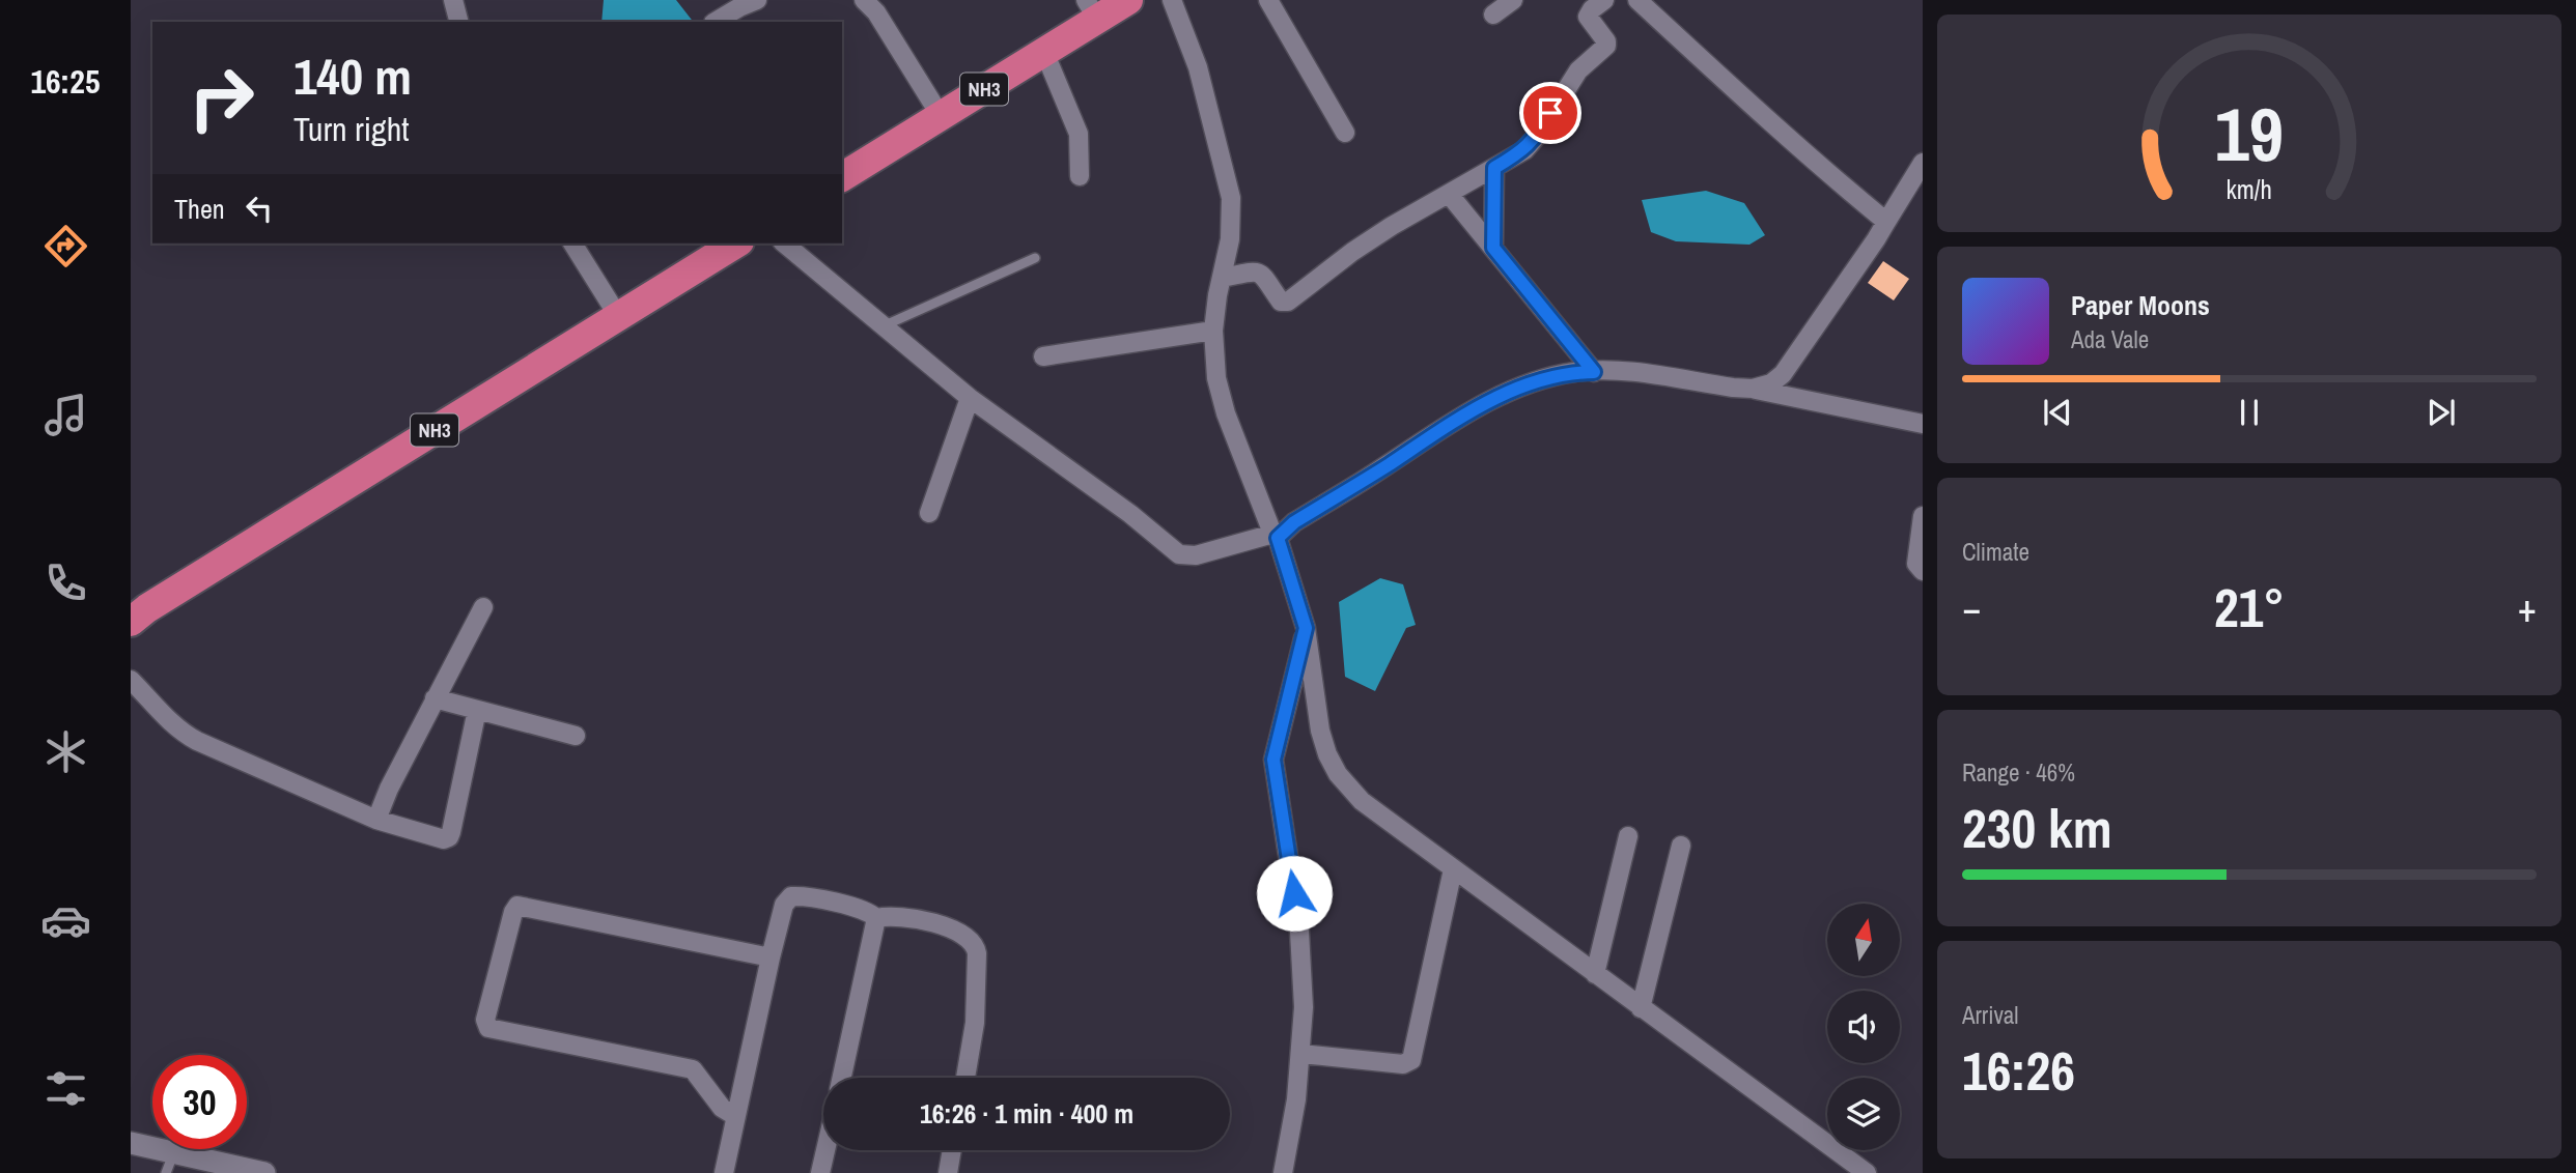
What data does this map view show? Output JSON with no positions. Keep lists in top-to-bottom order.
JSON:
{
  "streets": {
    "highway": ["NH3"]
  },
  "north": "top",
  "page": {
    "tabs": "16:25",
    "turn": ["140 m", "Turn right"],
    "then": "Then",
    "song": ["Paper Moons", "Ada Vale"],
    "tile": [
      "Climate",
      ["Range · 46%", "230 km"],
      ["Arrival", "16:26"]
    ],
    "heat": ["−", "21°", "+"],
    "limit": "30",
    "trip": "16:26 · 1 min · 400 m",
    "gauge": ["19", "km/h"]
  }
}
